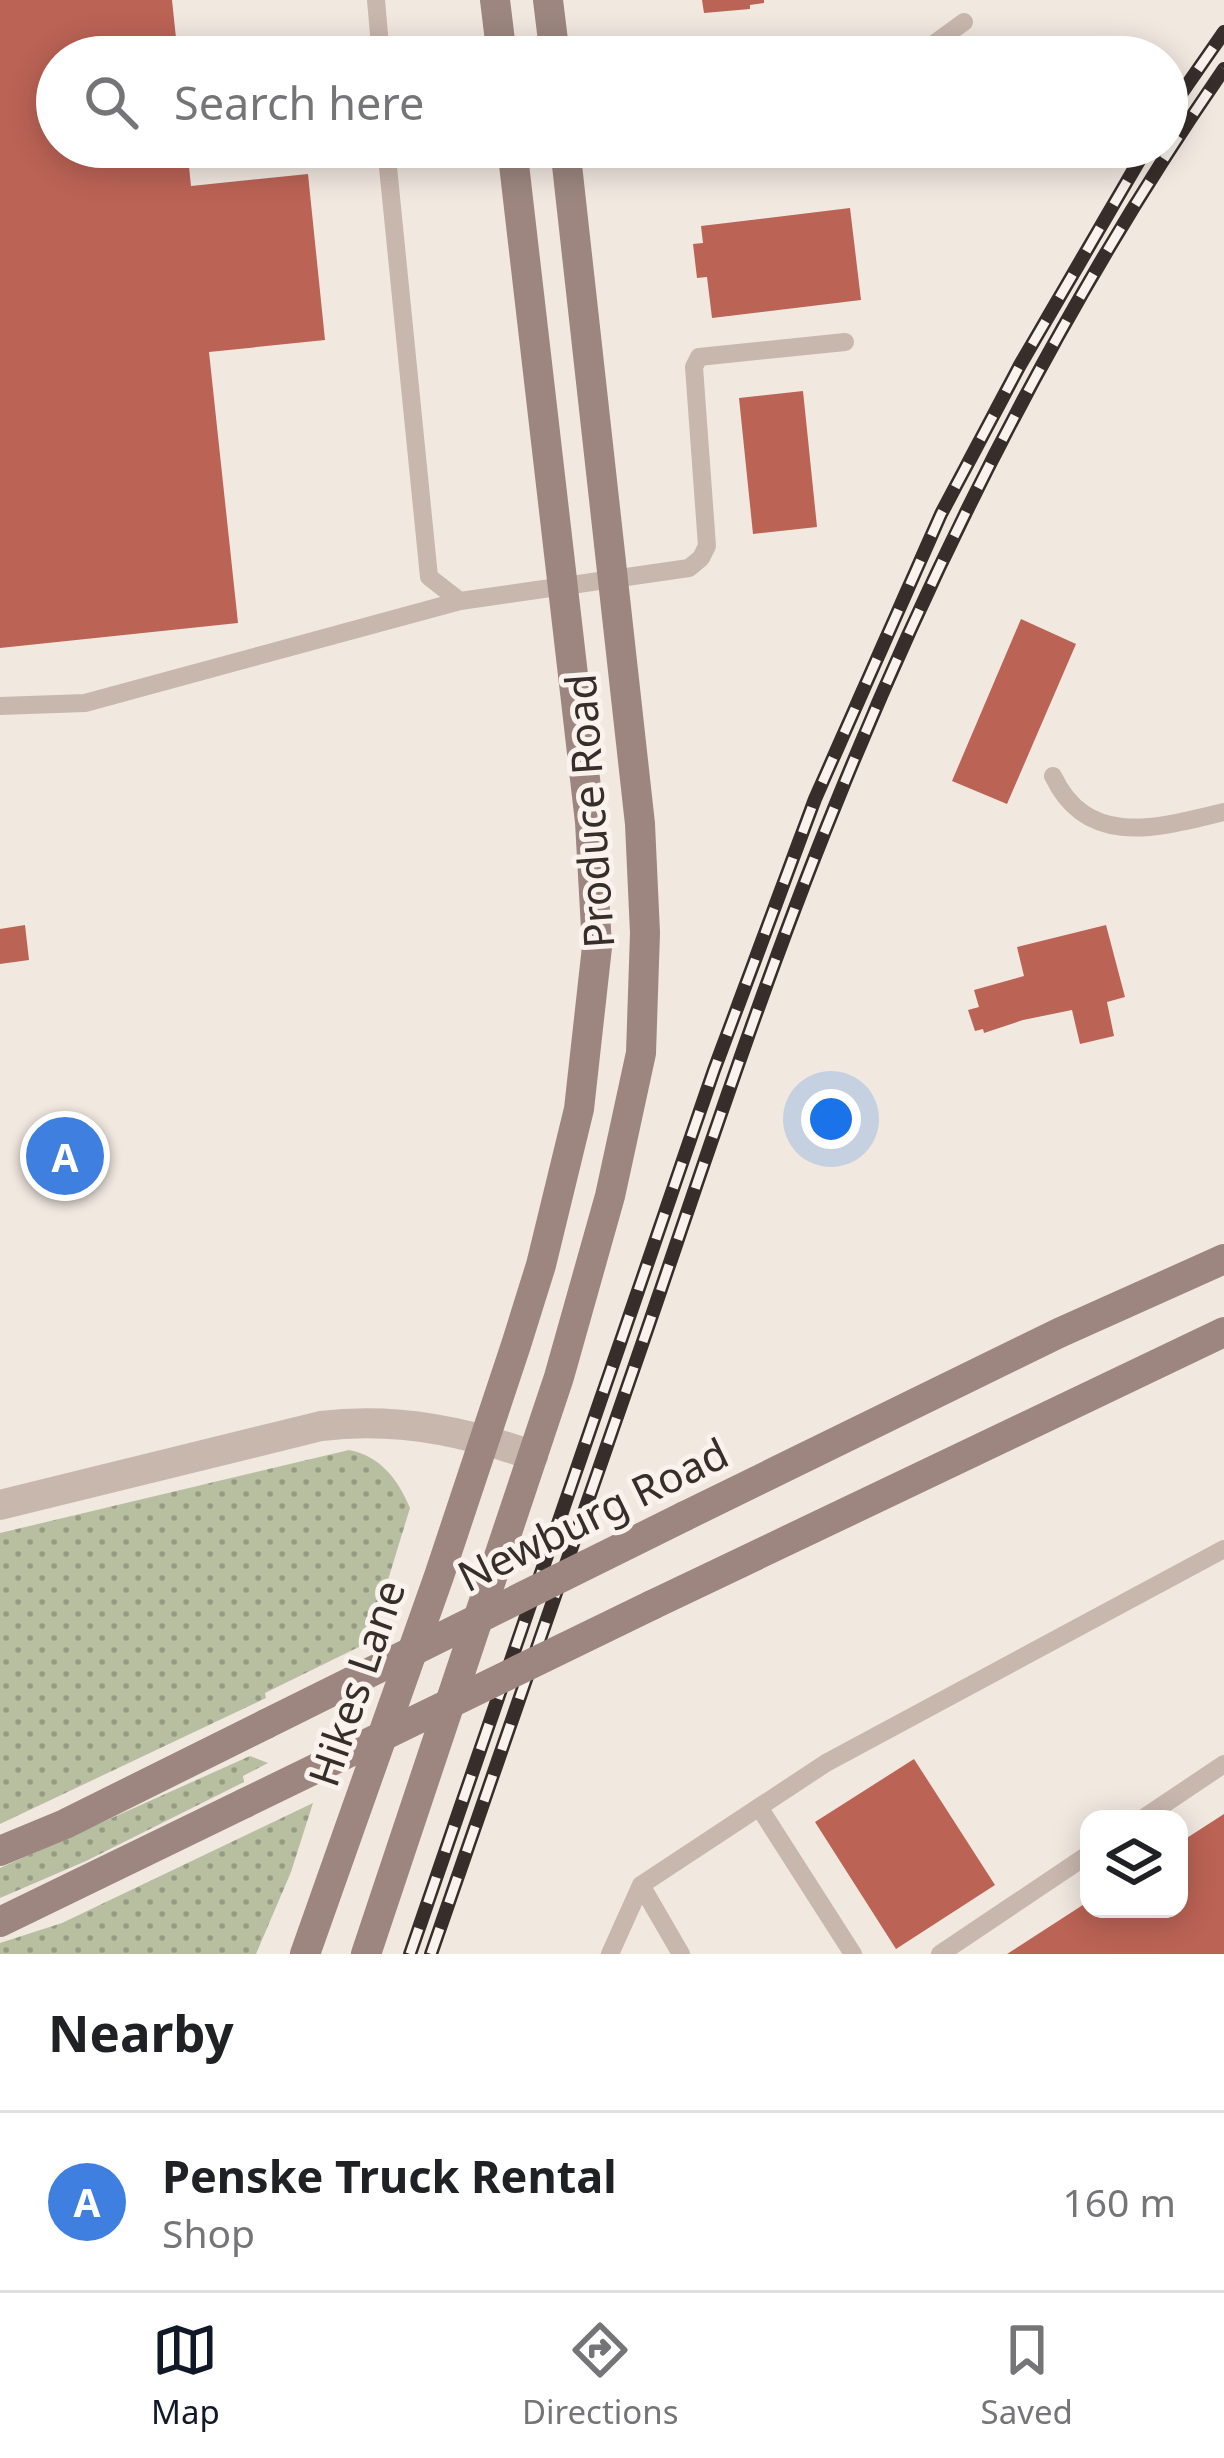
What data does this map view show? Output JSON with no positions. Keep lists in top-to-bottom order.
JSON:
{
  "streets": {
    "street": ["Produce Road", "Newburg Road", "Hikes Lane"]
  },
  "crossings": [
    ["Produce Road", "Hikes Lane"]
  ],
  "page": {
    "search": "Search here",
    "pins": "A",
    "heading": "Nearby",
    "list": [
      {
        "mark": "A",
        "name": "Penske Truck Rental",
        "note": "Shop",
        "value": "160 m"
      }
    ],
    "nav": ["Map", "Directions", "Saved"]
  }
}
